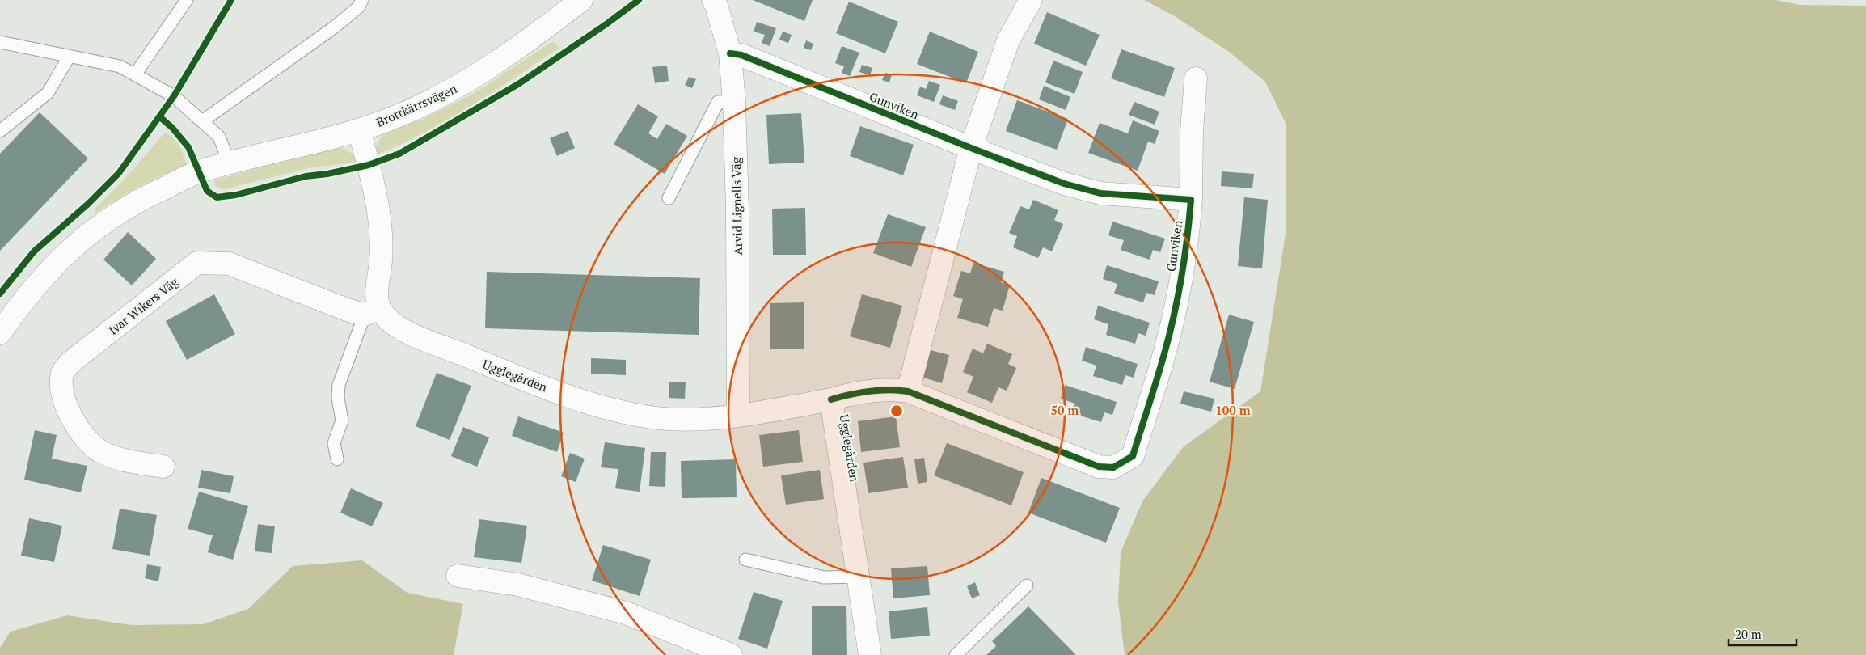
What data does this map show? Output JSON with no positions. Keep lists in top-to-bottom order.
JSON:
{
  "streets": {
    "street": [
      "Brottkärrsvägen",
      "Gunviken",
      "Arvid Lignells Väg",
      "Ivar Wikers Väg",
      "Ugglegården"
    ]
  },
  "crossings": [
    ["Gunviken", "Arvid Lignells Väg"],
    ["Gunviken", "Ugglegården"],
    ["Arvid Lignells Väg", "Ugglegården"],
    ["Ivar Wikers Väg", "Ugglegården"]
  ],
  "scale_bar": "20 m",
  "rings": ["50 m", "100 m"]
}
